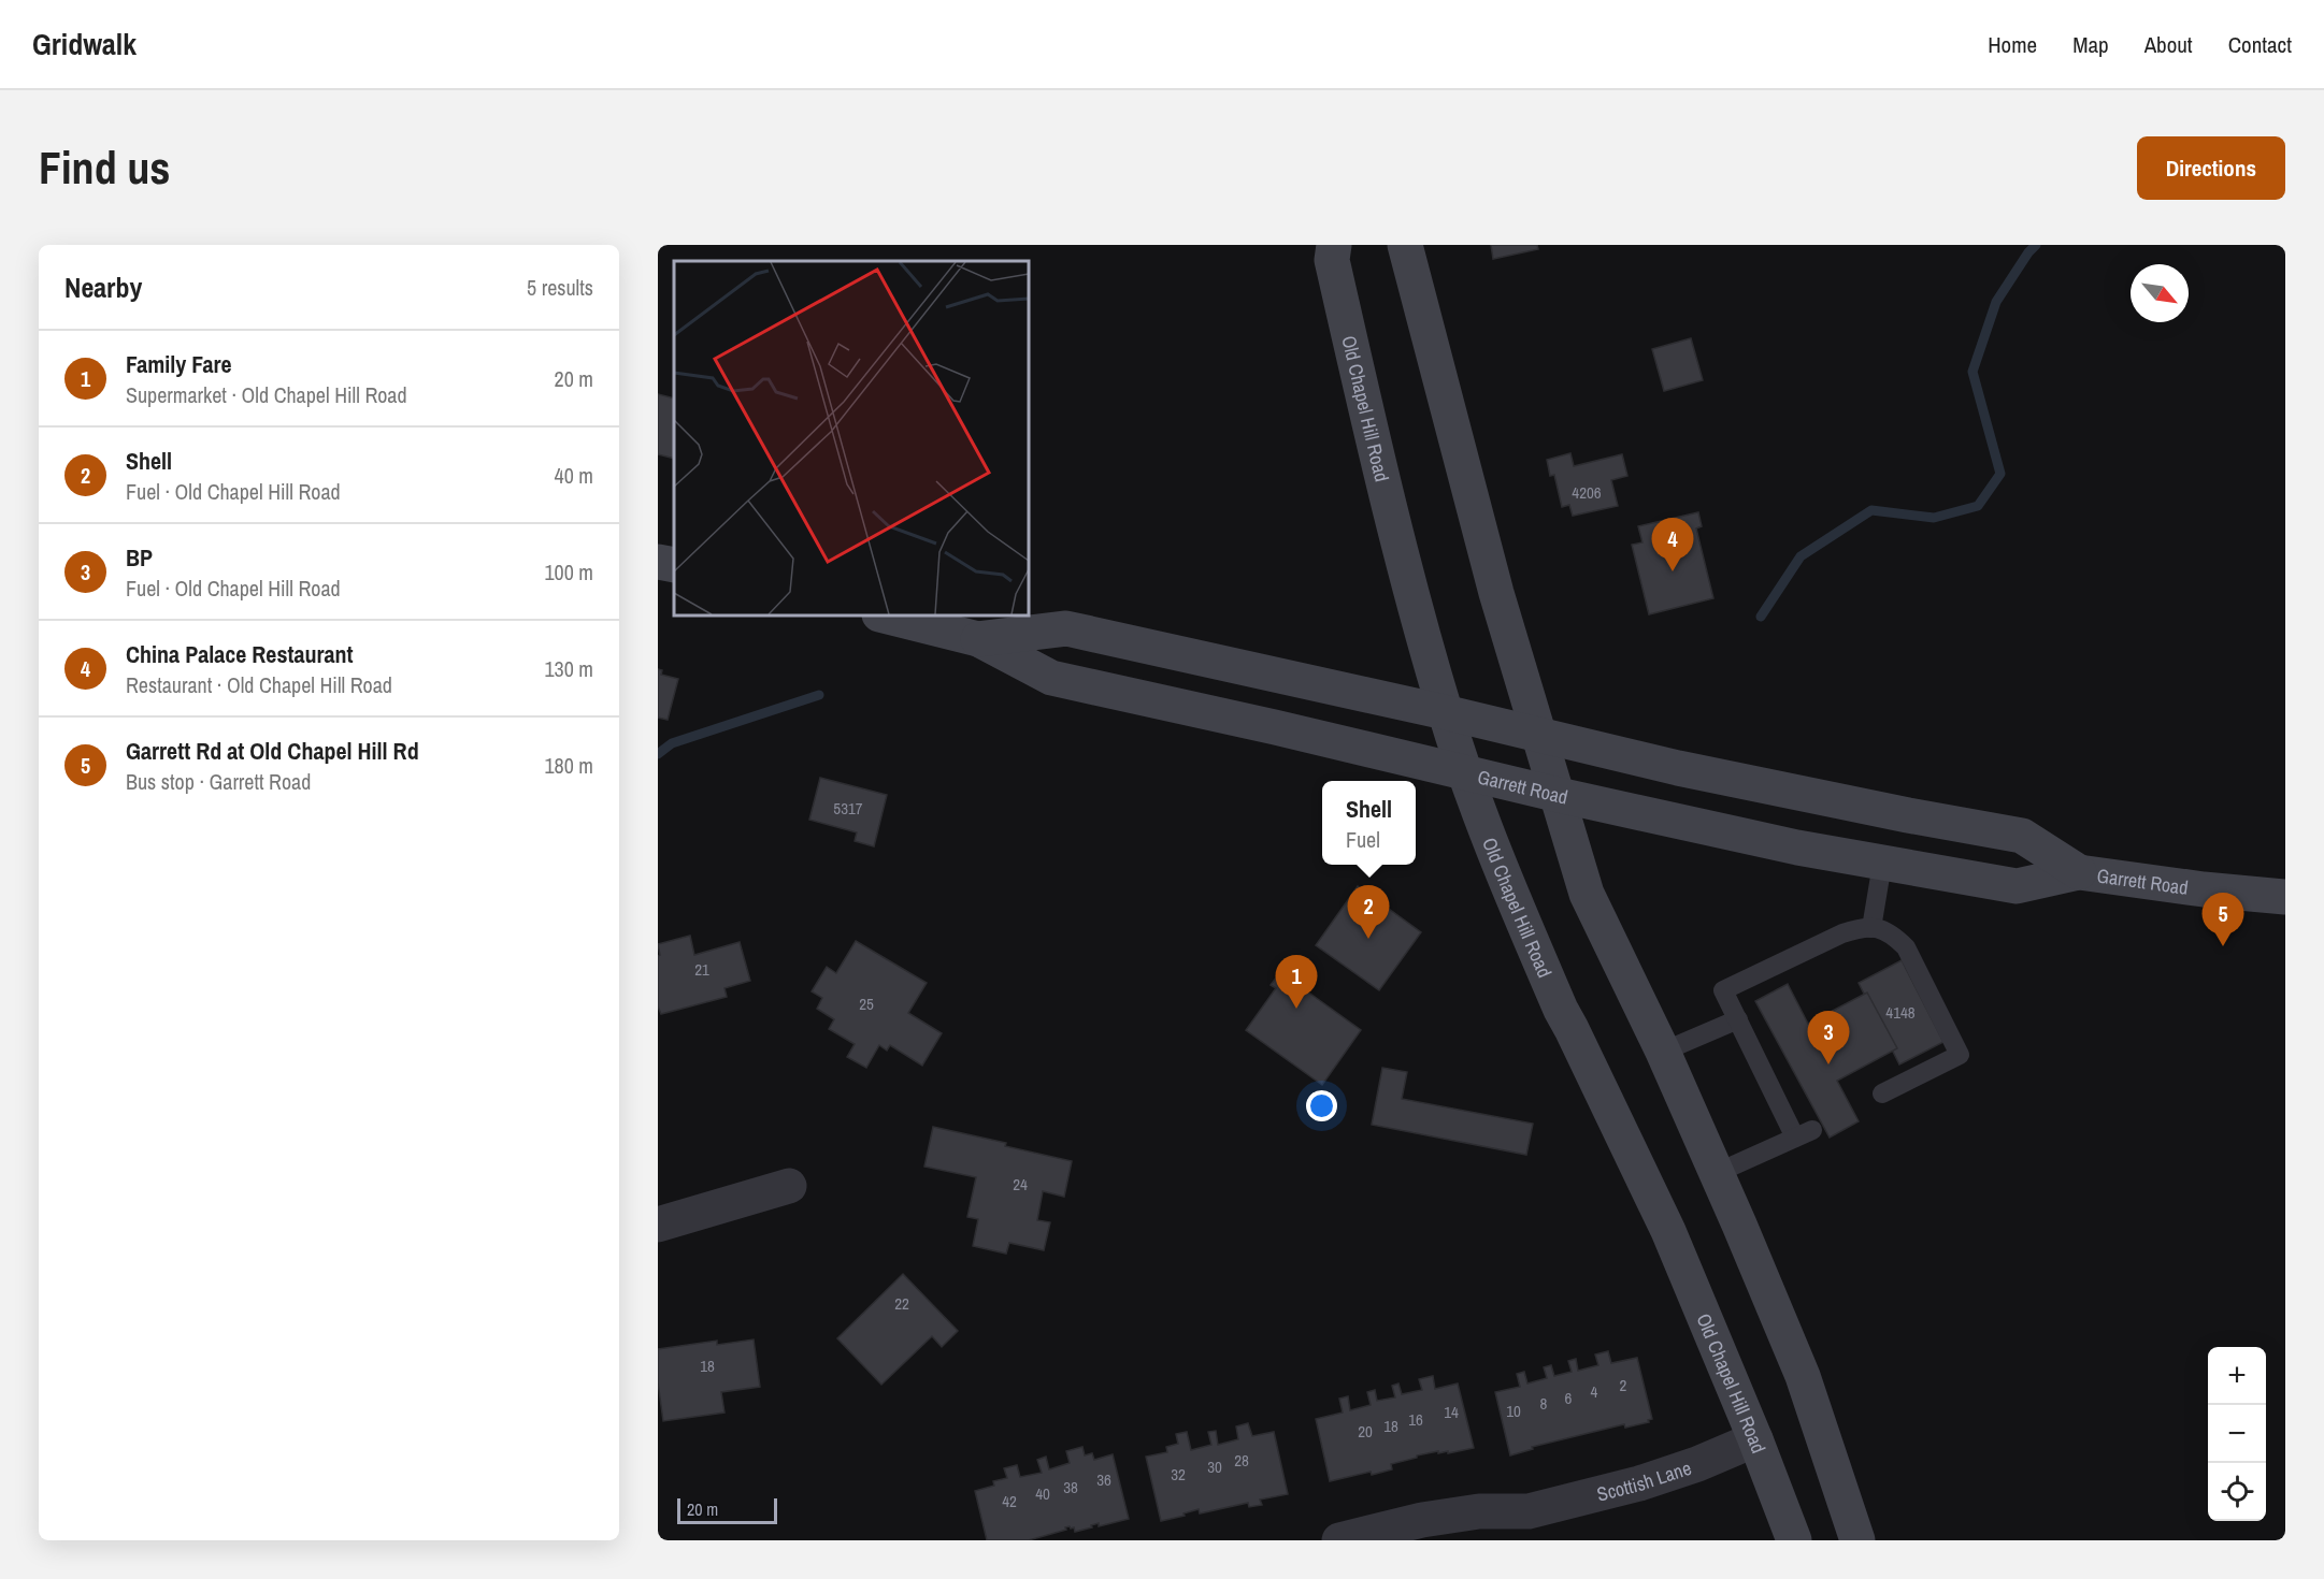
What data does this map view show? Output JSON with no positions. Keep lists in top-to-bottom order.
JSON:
{
  "streets": {
    "main road": ["Old Chapel Hill Road", "Garrett Road"],
    "street": ["Scottish Lane"]
  },
  "crossings": [
    ["Old Chapel Hill Road", "Garrett Road"],
    ["Old Chapel Hill Road", "Scottish Lane"]
  ],
  "house_numbers": [
    "4206",
    "5317",
    "21",
    "25",
    "4148",
    "24",
    "22",
    "18",
    "2",
    "4",
    "6",
    "8",
    "10",
    "14",
    "16",
    "18",
    "20",
    "28",
    "30",
    "32",
    "36",
    "38",
    "40",
    "42"
  ],
  "scale_bar": "20 m",
  "north": "bottom right",
  "page": {
    "header": "Gridwalk",
    "nav": [
      "Home",
      "Map",
      "About",
      "Contact"
    ],
    "buttons": "Directions",
    "title": "Find us",
    "heading": ["Nearby", "5 results"],
    "list": [
      {
        "mark": "1",
        "name": "Family Fare",
        "note": "Supermarket · Old Chapel Hill Road",
        "value": "20 m"
      },
      {
        "mark": "2",
        "name": "Shell",
        "note": "Fuel · Old Chapel Hill Road",
        "value": "40 m"
      },
      {
        "mark": "3",
        "name": "BP",
        "note": "Fuel · Old Chapel Hill Road",
        "value": "100 m"
      },
      {
        "mark": "4",
        "name": "China Palace Restaurant",
        "note": "Restaurant · Old Chapel Hill Road",
        "value": "130 m"
      },
      {
        "mark": "5",
        "name": "Garrett Rd at Old Chapel Hill Rd",
        "note": "Bus stop · Garrett Road",
        "value": "180 m"
      }
    ],
    "pins": [
      "4",
      "2",
      "5",
      "1",
      "3"
    ],
    "popup": ["Shell", "Fuel"],
    "map_buttons": ["+", "−"],
    "scale": "20 m"
  }
}
